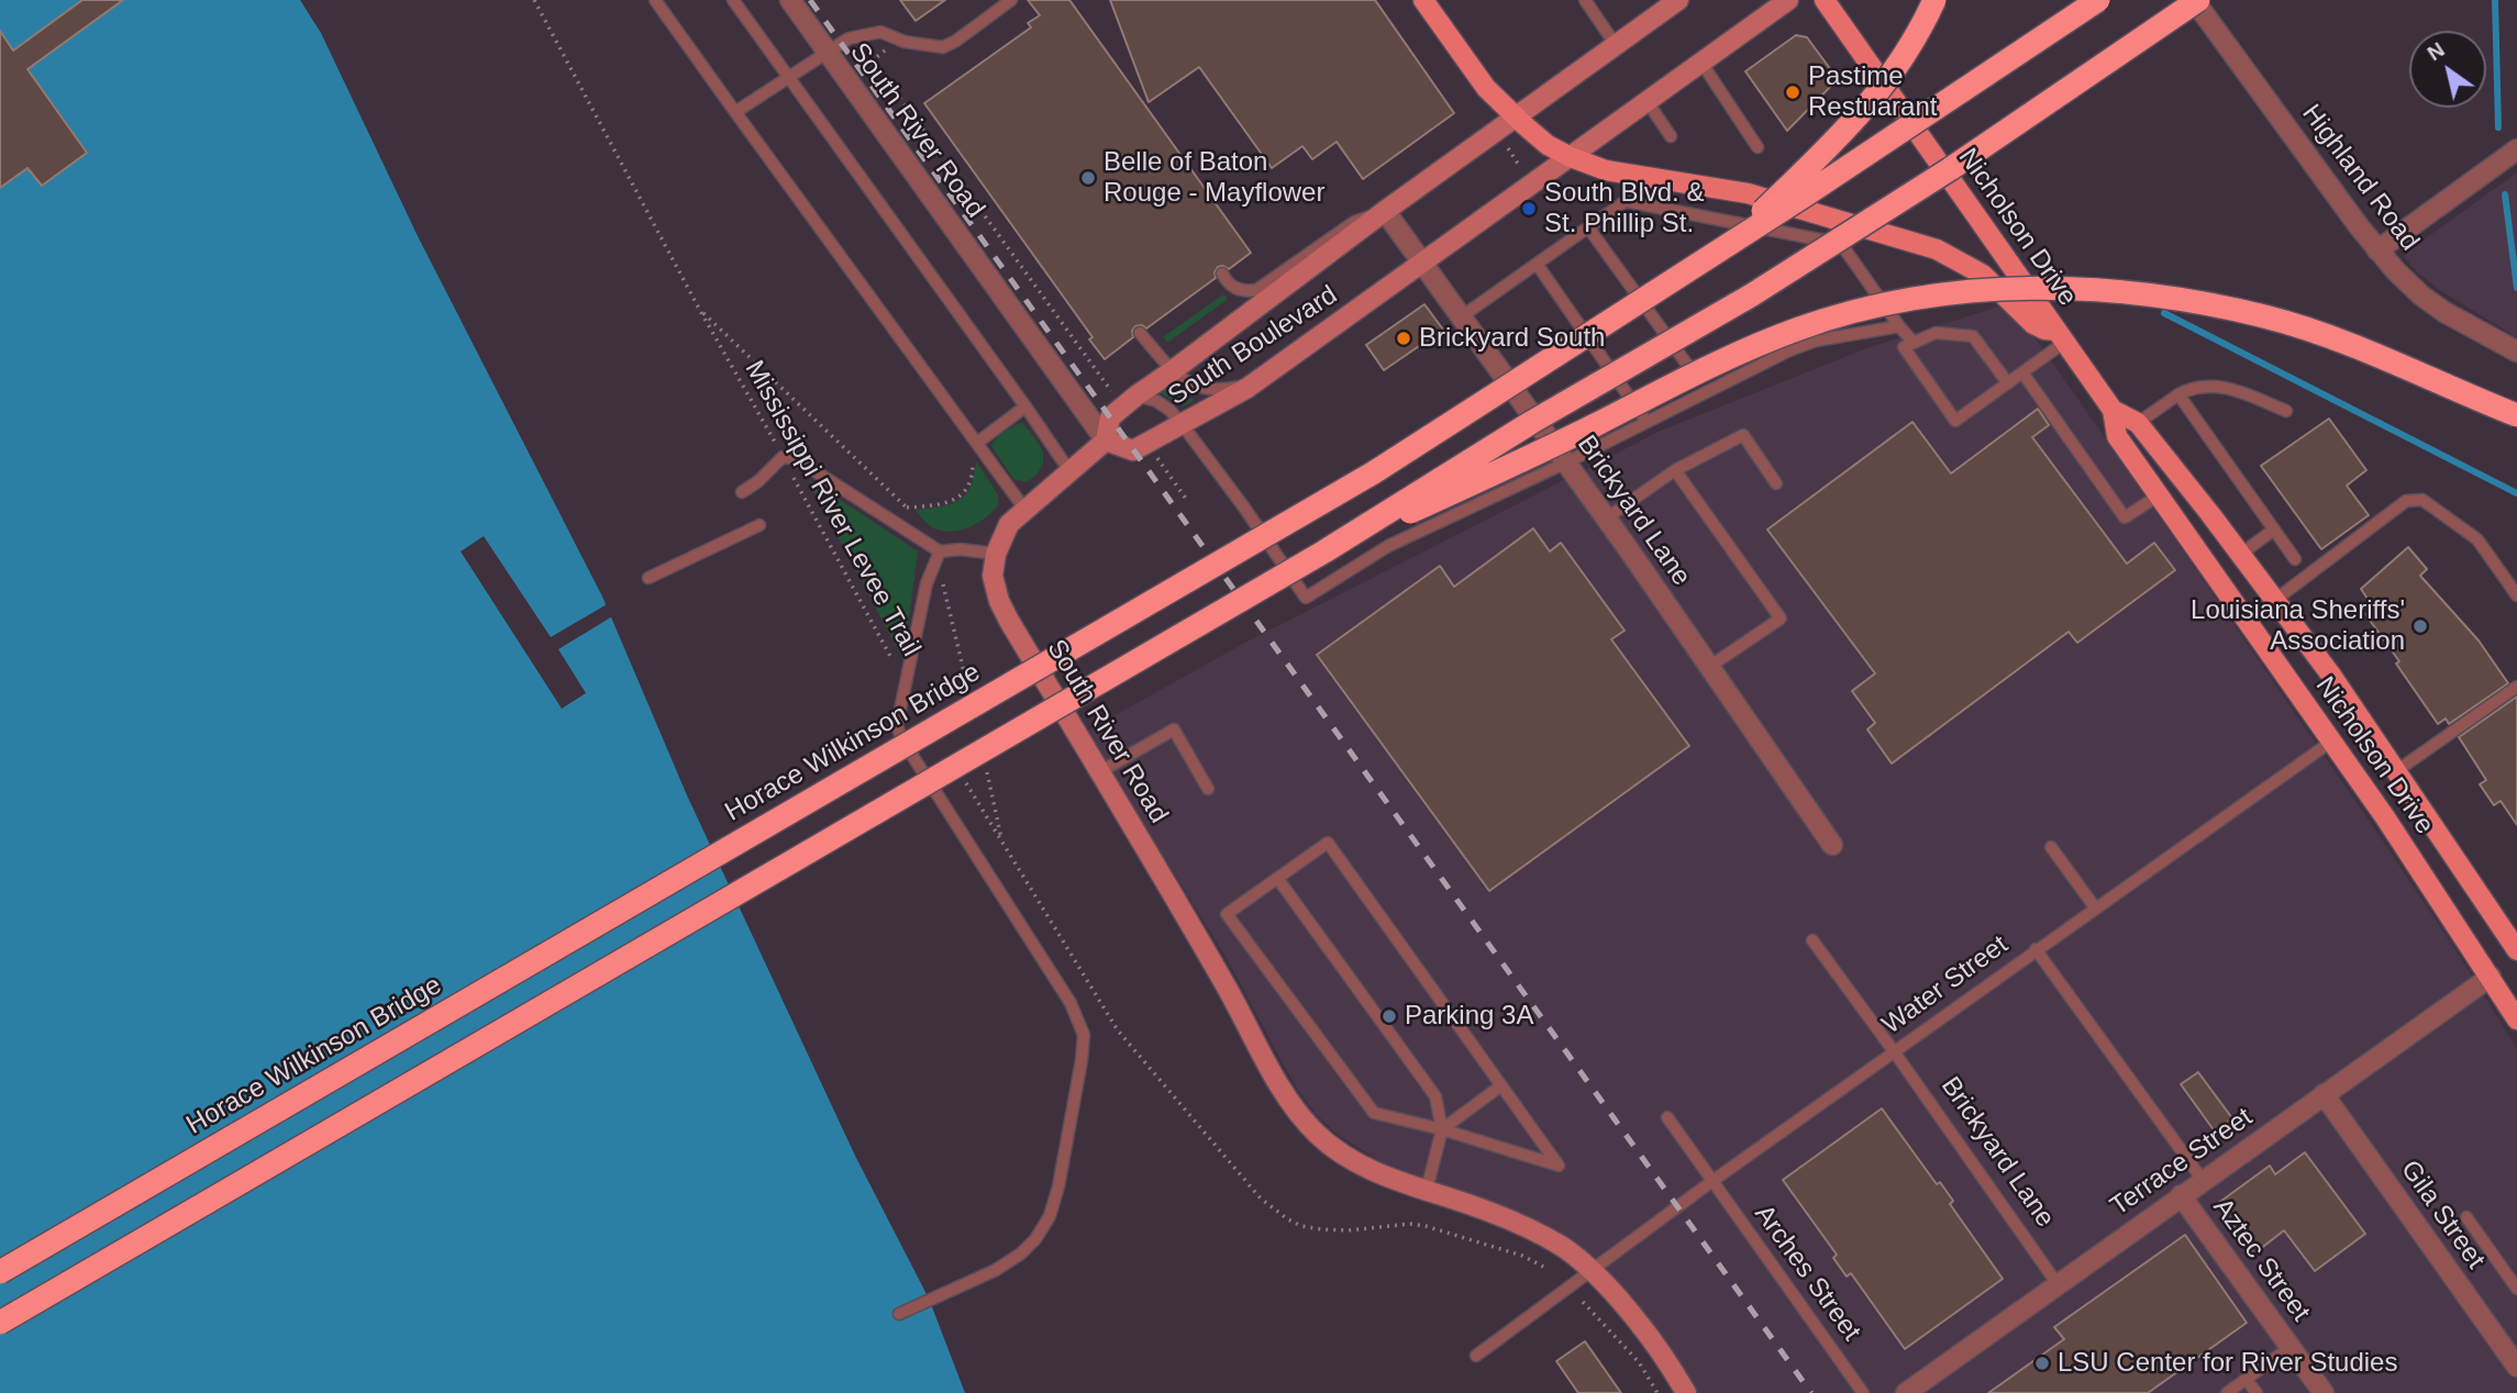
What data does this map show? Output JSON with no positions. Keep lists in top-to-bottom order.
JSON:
{
  "streets": {
    "highway": ["Horace Wilkinson Bridge"],
    "main road": ["South River Road", "Nicholson Drive", "South Boulevard"],
    "street": [
      "Highland Road",
      "Brickyard Lane",
      "Terrace Street",
      "Gila Street",
      "Aztec Street"
    ],
    "lane": ["Water Street", "Arches Street"],
    "path": ["Mississippi River Levee Trail"]
  },
  "crossings": [
    ["South River Road", "South Boulevard"],
    ["South River Road", "Water Street"],
    ["Nicholson Drive", "Water Street"],
    ["Nicholson Drive", "Terrace Street"],
    ["South Boulevard", "Brickyard Lane"],
    ["Brickyard Lane", "Water Street"],
    ["Brickyard Lane", "Terrace Street"],
    ["Water Street", "Arches Street"],
    ["Terrace Street", "Gila Street"],
    ["Terrace Street", "Aztec Street"]
  ],
  "places": [
    "Pastime Restuarant",
    "Belle of Baton Rouge - Mayflower",
    "South Blvd. & St. Phillip St.",
    "Brickyard South",
    "Louisiana Sheriffs' Association",
    "Parking 3A",
    "LSU Center for River Studies"
  ],
  "north": "top left"
}
